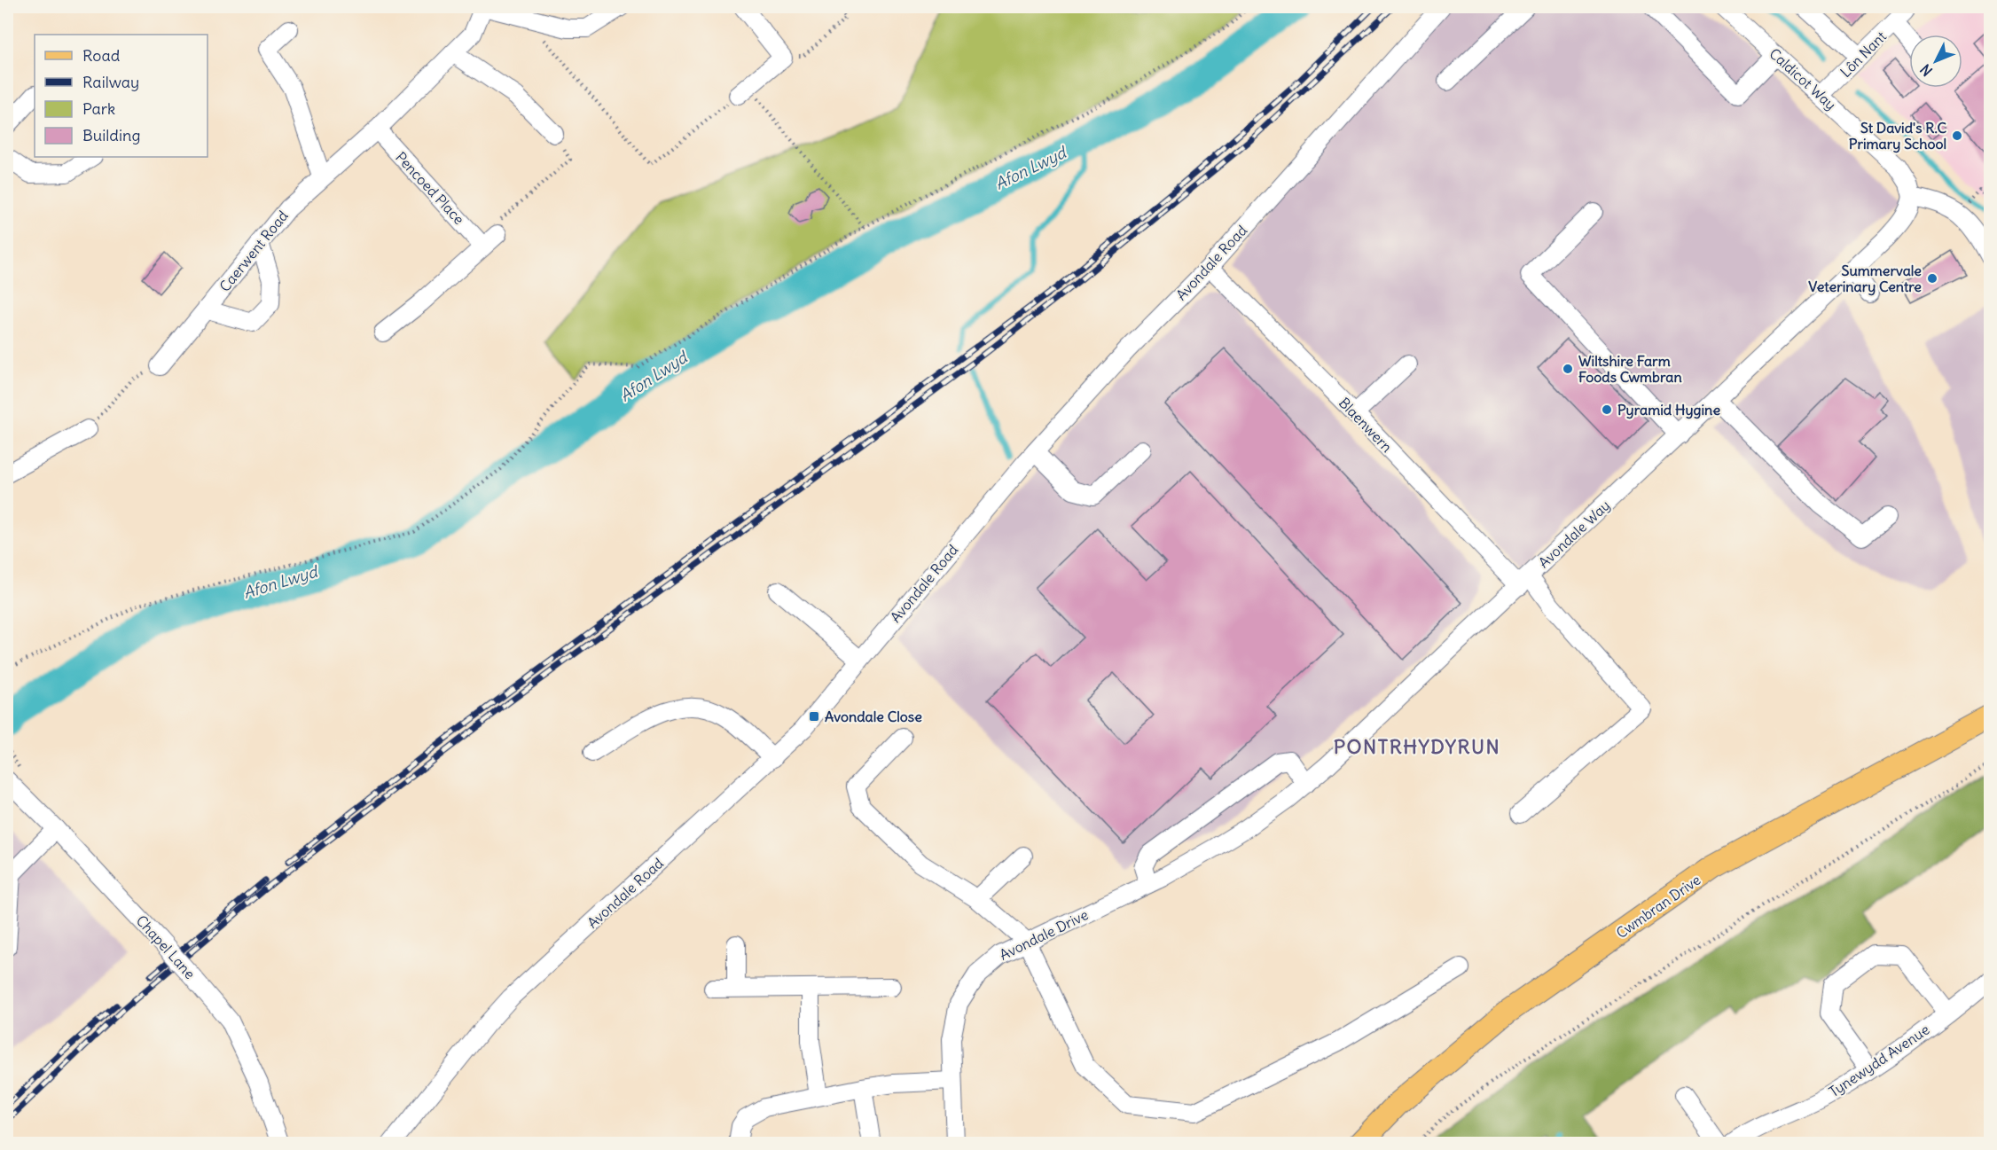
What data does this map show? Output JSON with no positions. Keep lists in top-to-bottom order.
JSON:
{
  "streets": {
    "main road": ["Cwmbran Drive"],
    "street": [
      "Lôn Nant",
      "Caldicot Way",
      "Pencoed Place",
      "Caerwent Road",
      "Avondale Road",
      "Blaenwern",
      "Avondale Way",
      "Avondale Drive",
      "Chapel Lane",
      "Tynewydd Avenue"
    ]
  },
  "crossings": [
    ["Lôn Nant", "Caldicot Way"],
    ["Caldicot Way", "Avondale Way"],
    ["Pencoed Place", "Caerwent Road"],
    ["Avondale Road", "Blaenwern"],
    ["Blaenwern", "Avondale Way"],
    ["Avondale Way", "Avondale Drive"]
  ],
  "districts": ["PONTRHYDYRUN"],
  "water": ["Afon Lwyd"],
  "places": {
    "other": [
      "St David's R.C Primary School",
      "Summervale Veterinary Centre",
      "Wiltshire Farm Foods Cwmbran",
      "Pyramid Hygine"
    ],
    "transit": ["Avondale Close"]
  },
  "legend": [
    "Road",
    "Railway",
    "Park",
    "Building"
  ],
  "north": "bottom left"
}
